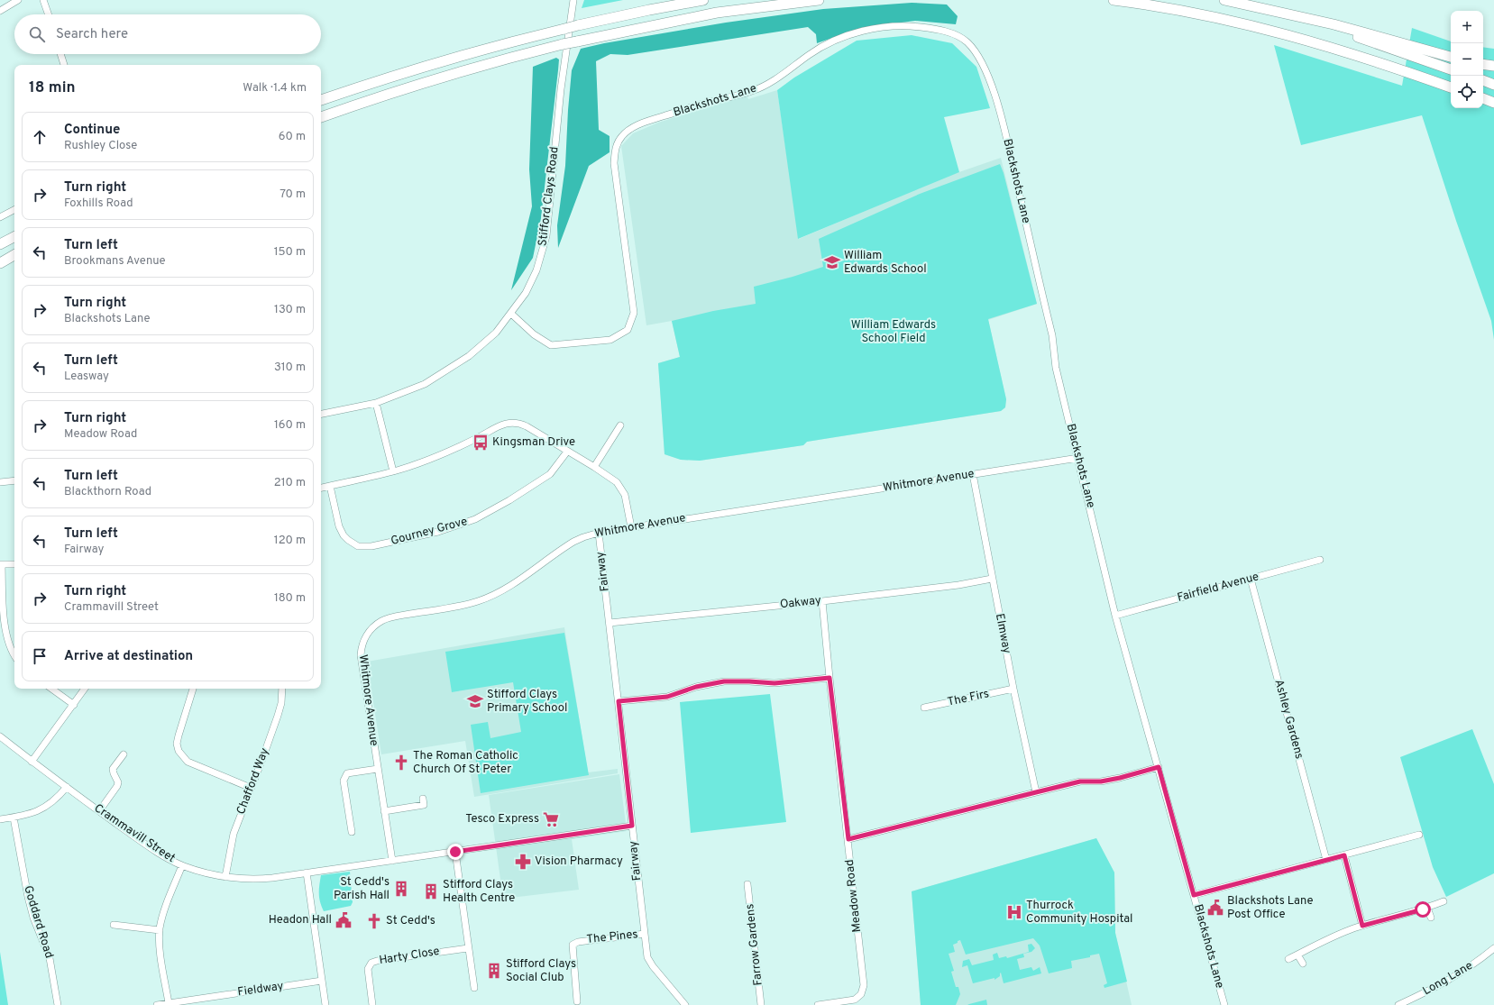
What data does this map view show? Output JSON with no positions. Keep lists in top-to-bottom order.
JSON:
{
  "streets": {
    "street": [
      "Blackshots Lane",
      "Stifford Clays Road",
      "Whitmore Avenue",
      "Gourney Grove",
      "Fairway",
      "Fairfield Avenue",
      "Oakway",
      "Elmway",
      "The Firs",
      "Ashley Gardens",
      "Chafford Way",
      "Crammavill Street",
      "Meadow Road",
      "Goddard Road",
      "The Pines",
      "Farrow Gardens",
      "Harty Close",
      "Long Lane",
      "Fieldway"
    ]
  },
  "crossings": [
    ["Blackshots Lane", "Stifford Clays Road"],
    ["Blackshots Lane", "Whitmore Avenue"],
    ["Blackshots Lane", "Fairfield Avenue"],
    ["Whitmore Avenue", "Fairway"],
    ["Whitmore Avenue", "Elmway"],
    ["Whitmore Avenue", "Crammavill Street"],
    ["Fairway", "Oakway"],
    ["Fairway", "Crammavill Street"],
    ["Fairway", "The Pines"],
    ["Fairfield Avenue", "Ashley Gardens"],
    ["Oakway", "Elmway"],
    ["Oakway", "Meadow Road"],
    ["Elmway", "The Firs"],
    ["Chafford Way", "Crammavill Street"]
  ],
  "parks": ["William Edwards School Field"],
  "places": {
    "school or university": ["William Edwards School", "Stifford Clays Primary School"],
    "bus stop": ["Kingsman Drive"],
    "church": ["The Roman Catholic Church Of St Peter", "St Cedd's"],
    "supermarket": ["Tesco Express"],
    "pharmacy": ["Vision Pharmacy"],
    "building": ["St Cedd's Parish Hall", "Stifford Clays Health Centre", "Stifford Clays Social Club"],
    "public building": ["Blackshots Lane Post Office", "Headon Hall"],
    "hospital": ["Thurrock Community Hospital"]
  },
  "page": {
    "map_buttons": ["+", "−"],
    "search": "Search here",
    "heading": ["18 min", "Walk · 1.4 km"],
    "list": [
      ["Continue", "Rushley Close", "60 m"],
      ["Turn right", "Foxhills Road", "70 m"],
      ["Turn left", "Brookmans Avenue", "150 m"],
      ["Turn right", "Blackshots Lane", "130 m"],
      ["Turn left", "Leasway", "310 m"],
      ["Turn right", "Meadow Road", "160 m"],
      ["Turn left", "Blackthorn Road", "210 m"],
      ["Turn left", "Fairway", "120 m"],
      ["Turn right", "Crammavill Street", "180 m"],
      "Arrive at destination"
    ]
  }
}
